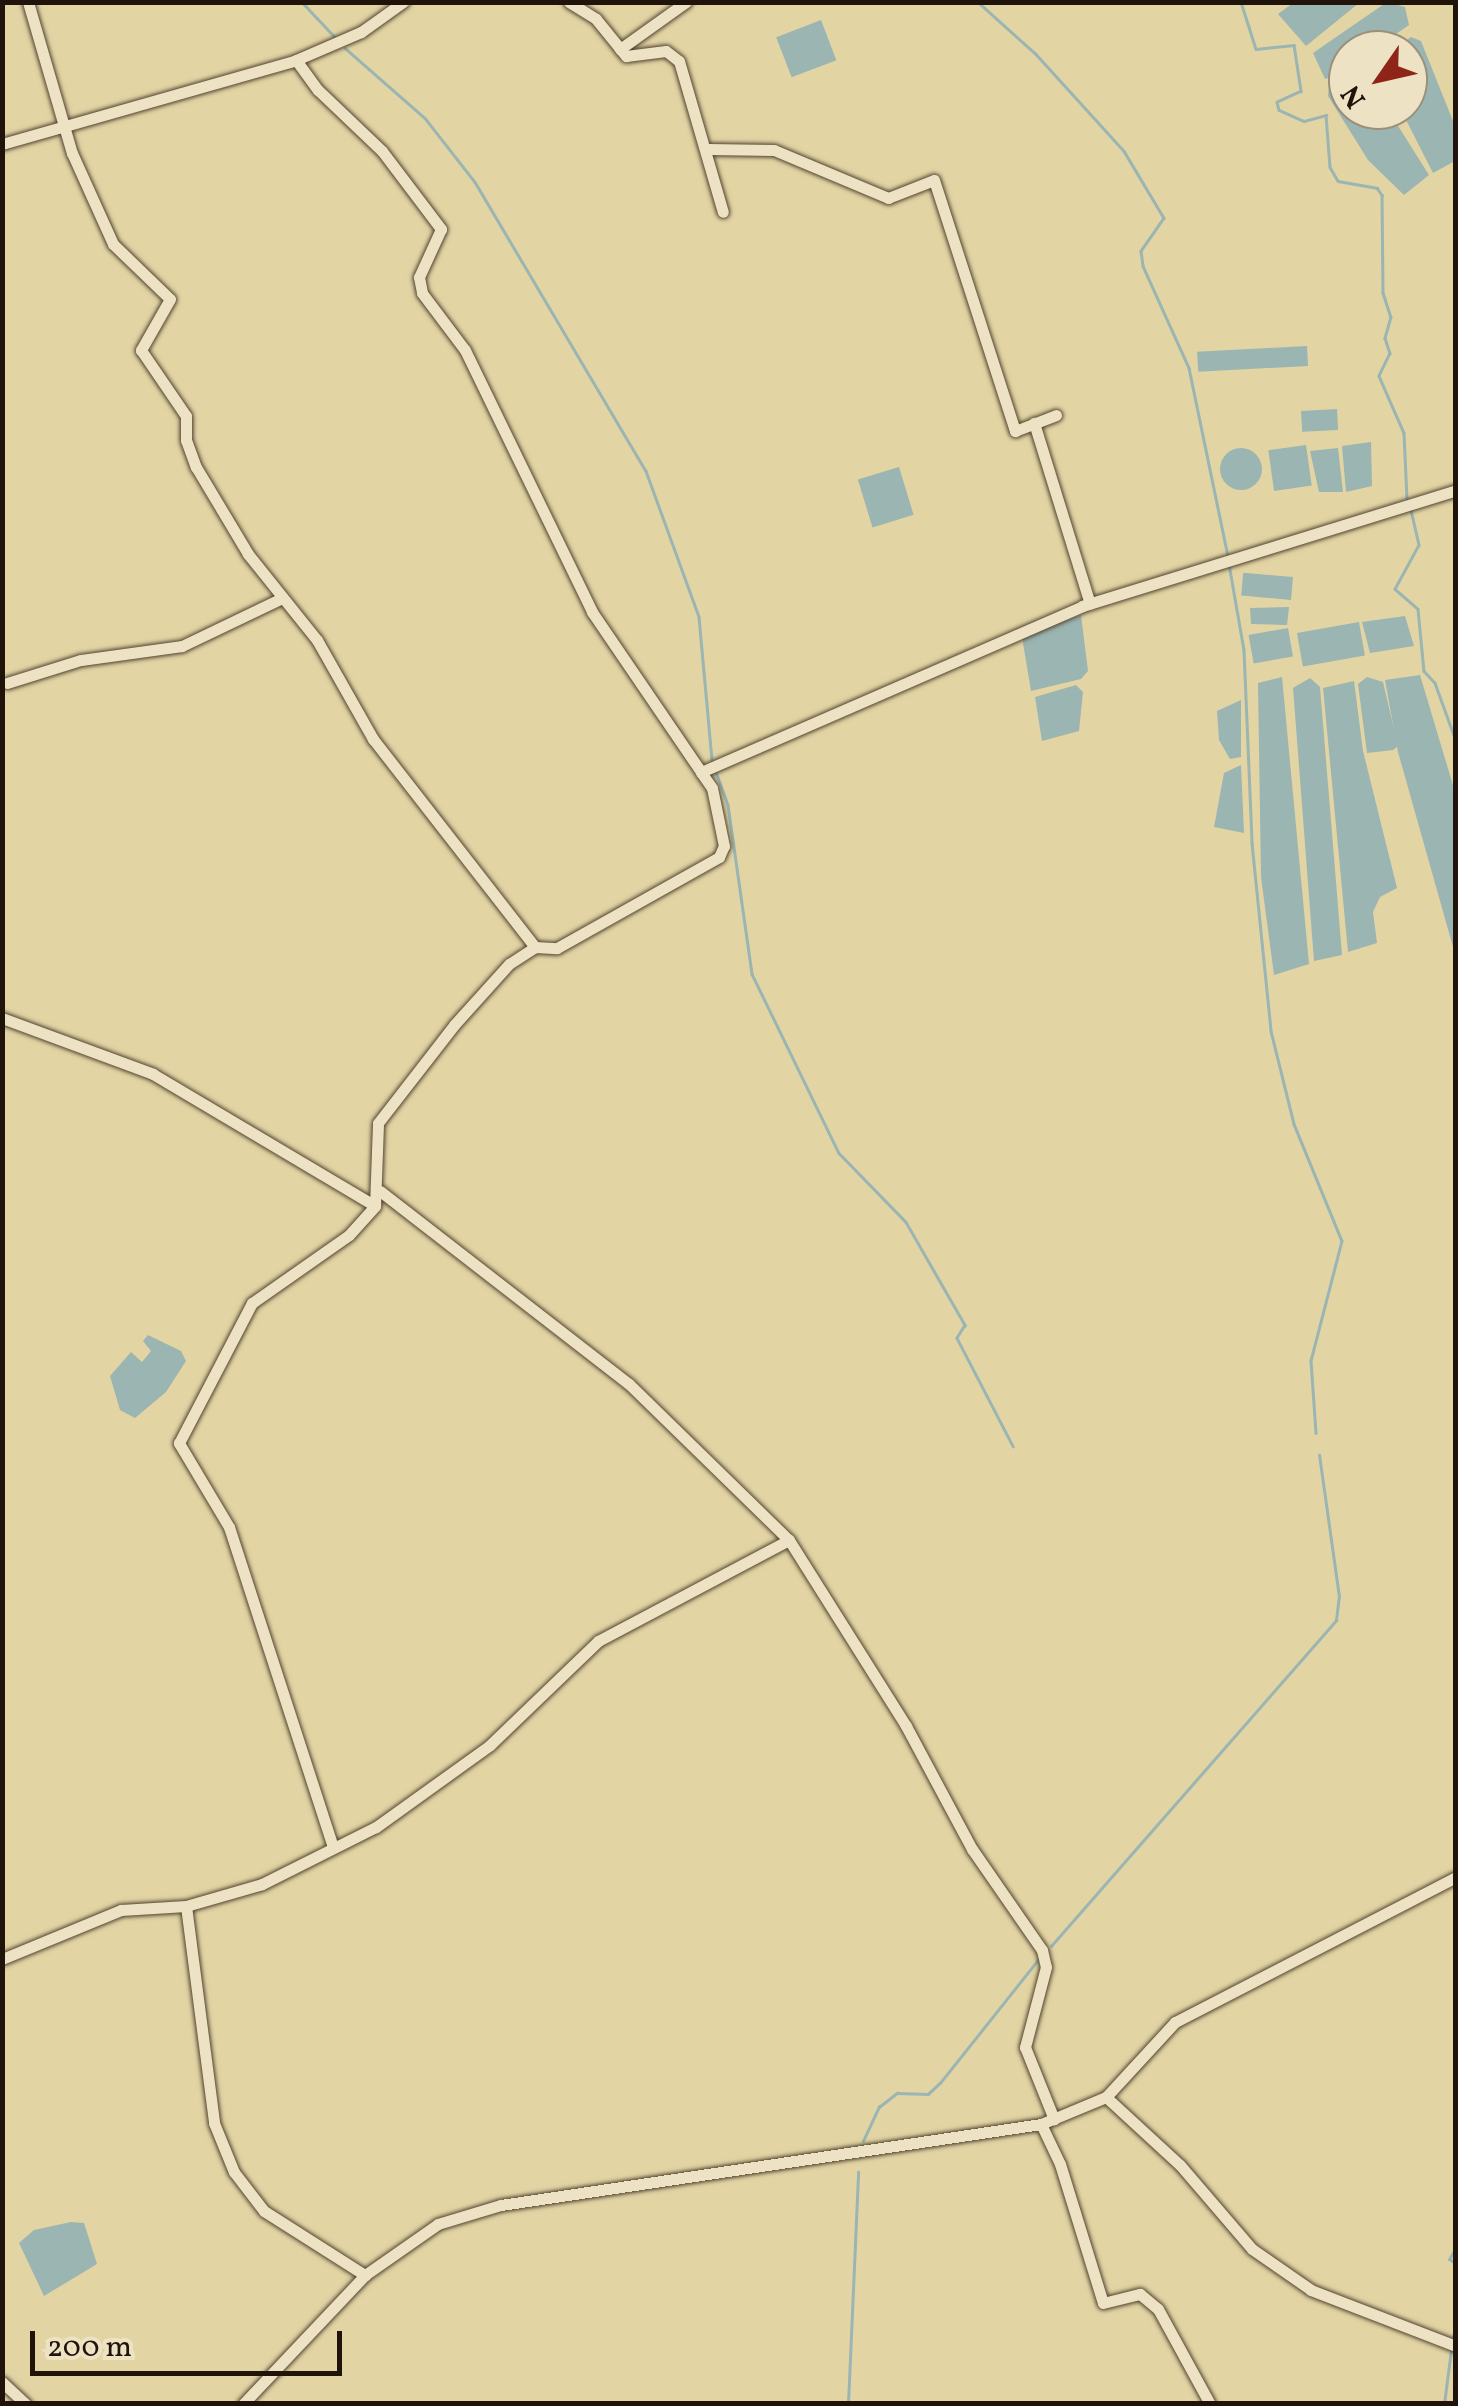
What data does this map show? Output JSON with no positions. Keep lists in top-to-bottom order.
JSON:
{
  "scale_bar": "200 m",
  "north": "bottom left"
}
